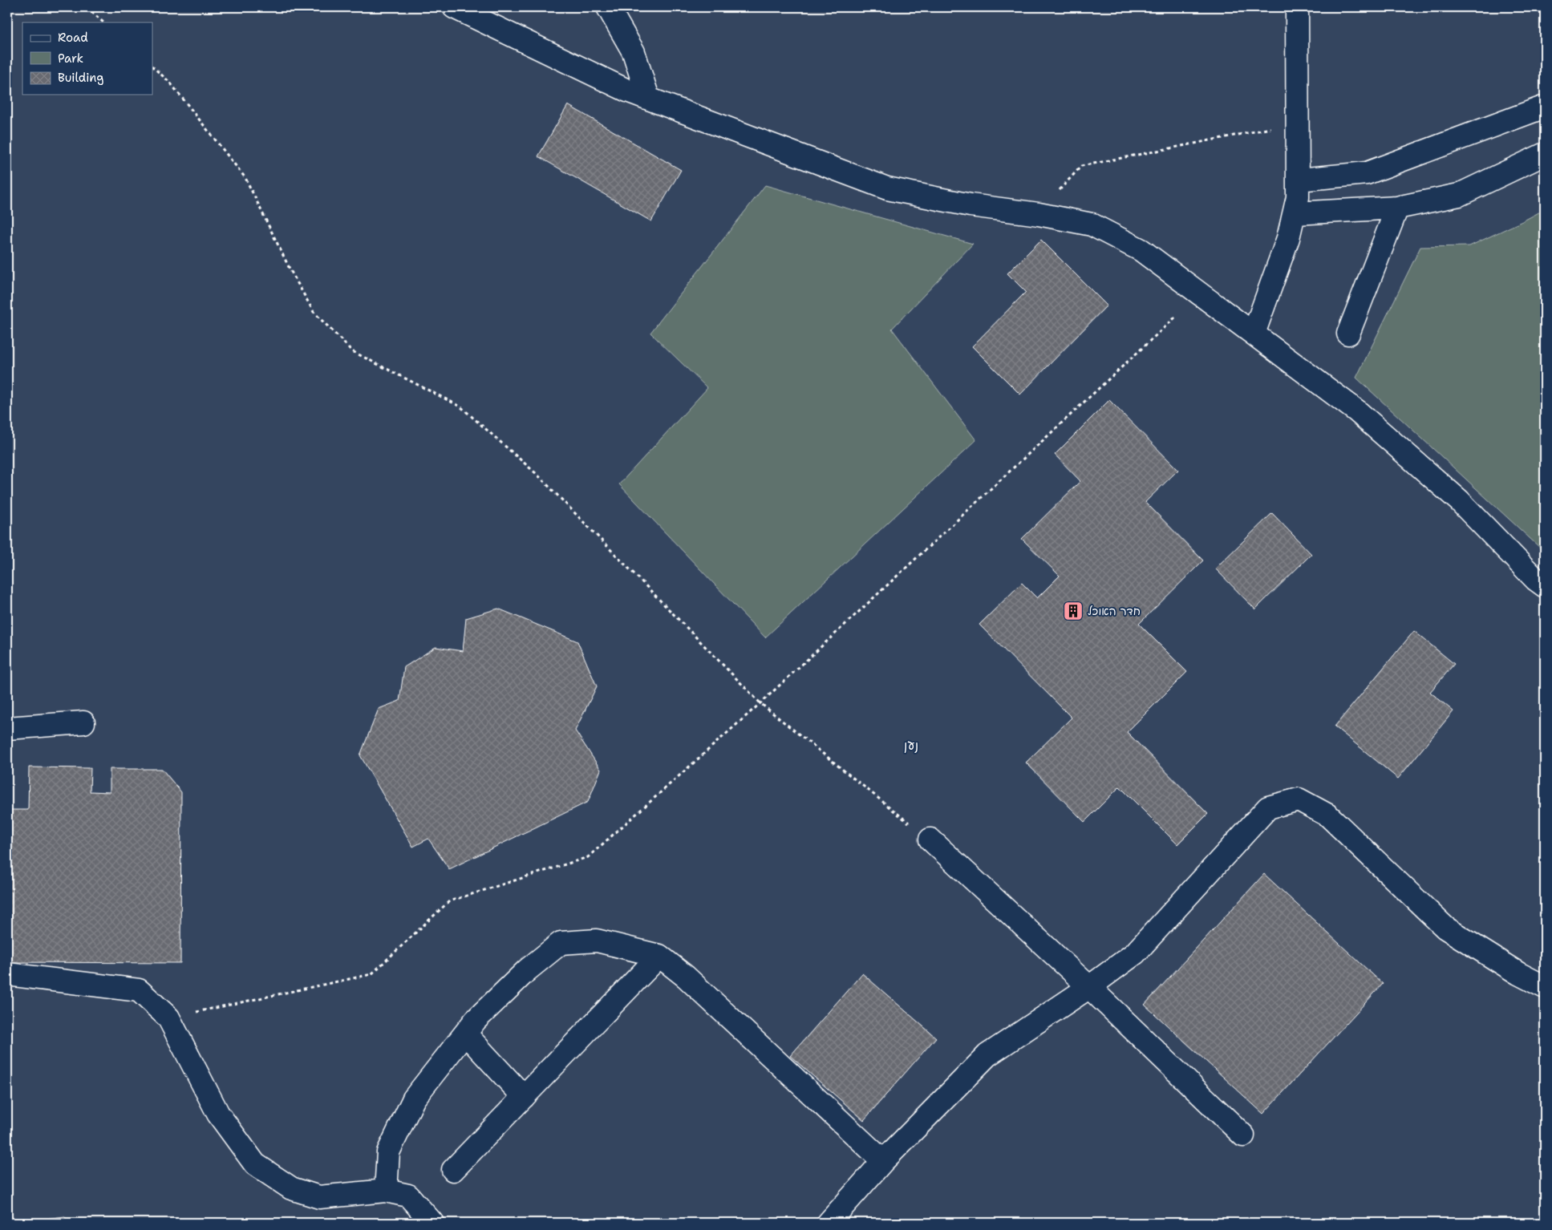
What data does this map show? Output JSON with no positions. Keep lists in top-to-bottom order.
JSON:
{
  "districts": ["נען"],
  "places": {
    "building": ["חדר האוכל"]
  },
  "legend": ["Road", "Park", "Building"]
}
